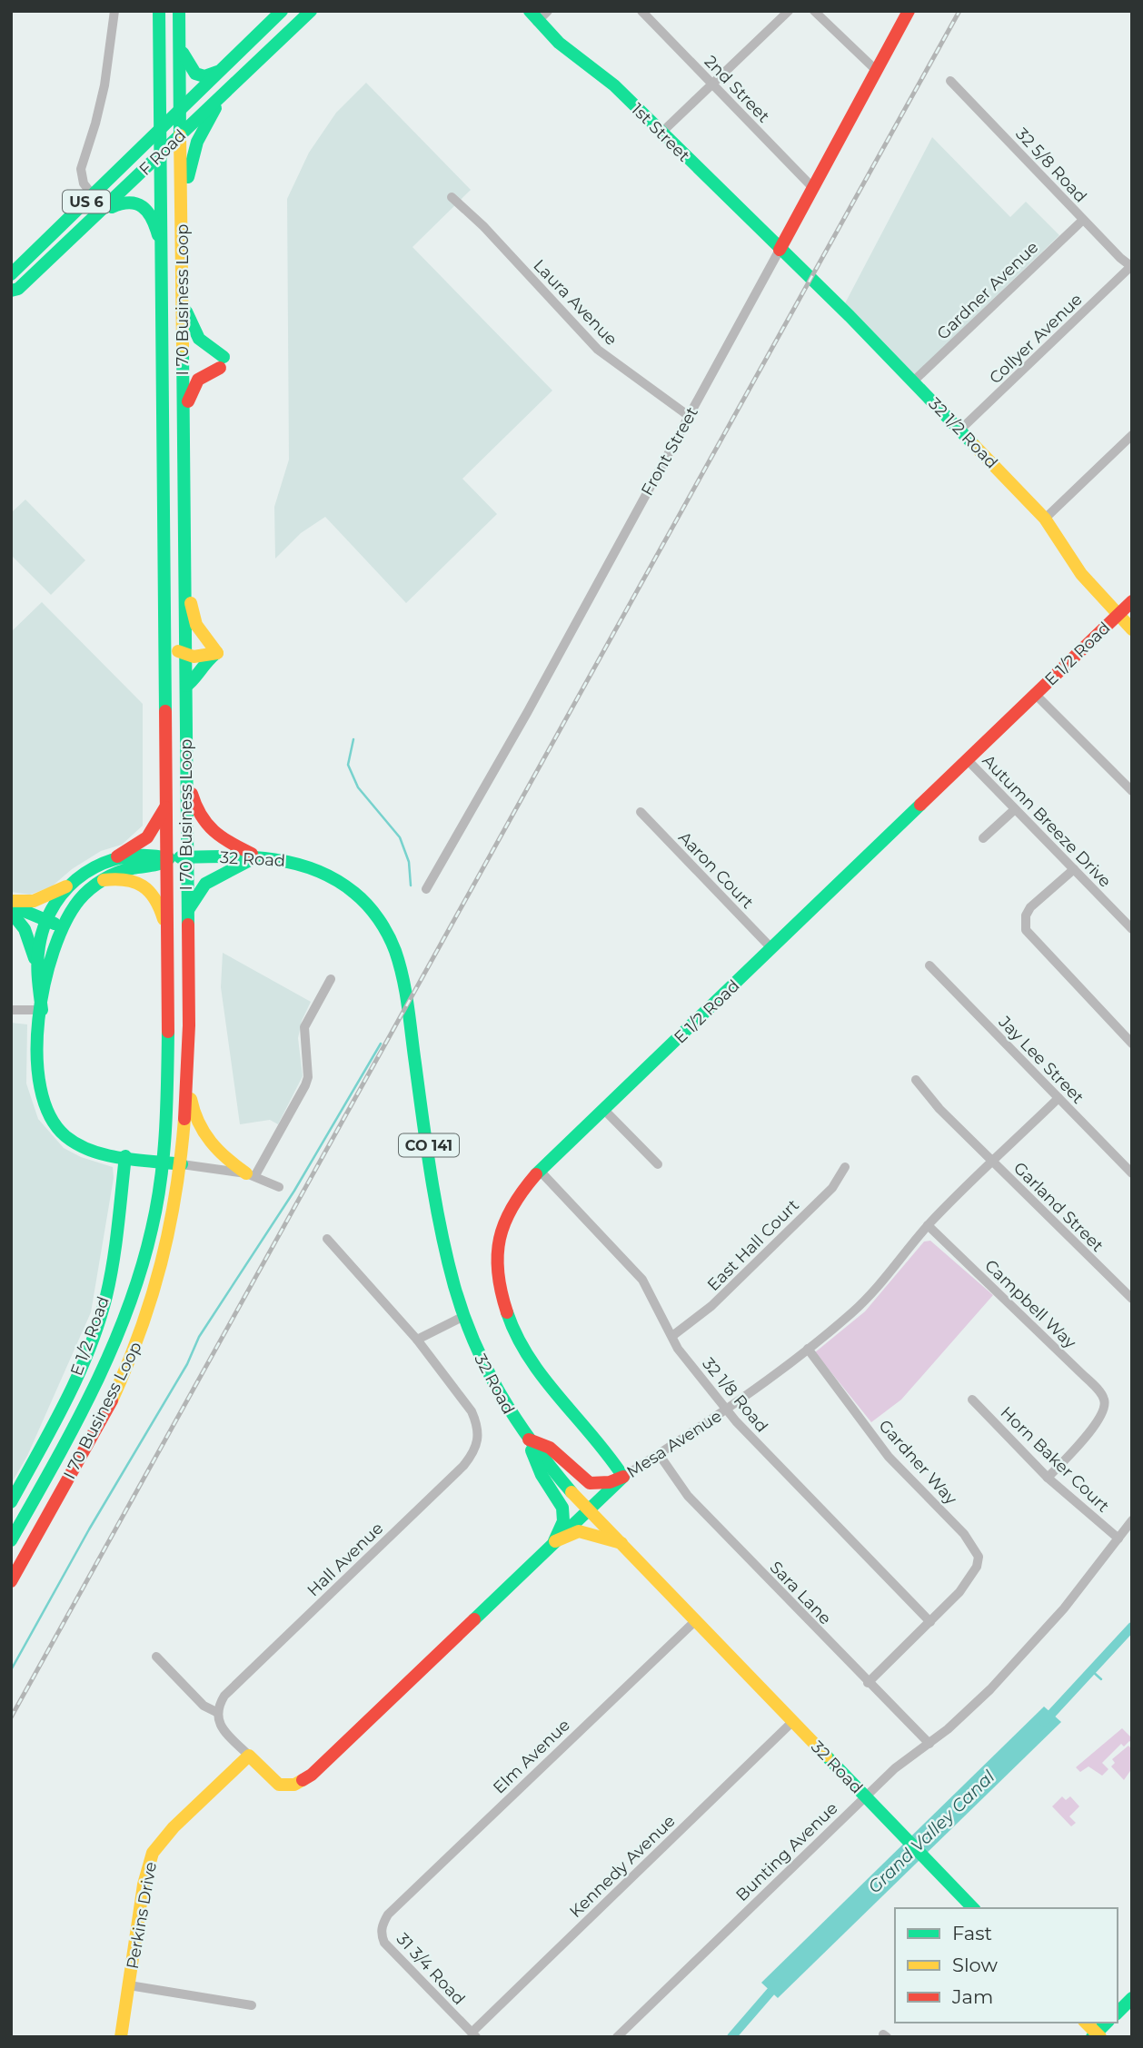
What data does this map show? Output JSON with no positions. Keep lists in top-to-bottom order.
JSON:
{
  "streets": {
    "main road": [
      "1st Street",
      "F Road",
      "US 6",
      "I 70 Business Loop",
      "32 1/2 Road",
      "Front Street",
      "E 1/2 Road",
      "32 Road",
      "CO 141",
      "Mesa Avenue",
      "Perkins Drive"
    ],
    "street": [
      "2nd Street",
      "32 5/8 Road",
      "Gardner Avenue",
      "Laura Avenue",
      "Collyer Avenue",
      "Autumn Breeze Drive",
      "Aaron Court",
      "Jay Lee Street",
      "Garland Street",
      "East Hall Court",
      "Campbell Way",
      "32 1/8 Road",
      "Horn Baker Court",
      "Gardner Way",
      "Hall Avenue",
      "Sara Lane",
      "Elm Avenue",
      "Bunting Avenue",
      "Kennedy Avenue",
      "31 3/4 Road"
    ]
  },
  "crossings": [
    ["2nd Street", "Front Street"],
    ["1st Street", "32 1/2 Road"],
    ["1st Street", "Front Street"],
    ["F Road", "US 6"],
    ["F Road", "I 70 Business Loop"],
    ["32 5/8 Road", "Gardner Avenue"],
    ["32 5/8 Road", "Collyer Avenue"],
    ["US 6", "I 70 Business Loop"],
    ["Gardner Avenue", "32 1/2 Road"],
    ["I 70 Business Loop", "32 Road"],
    ["Laura Avenue", "Front Street"],
    ["Collyer Avenue", "32 1/2 Road"],
    ["32 1/2 Road", "Front Street"],
    ["32 1/2 Road", "E 1/2 Road"],
    ["E 1/2 Road", "Autumn Breeze Drive"],
    ["E 1/2 Road", "32 Road"],
    ["E 1/2 Road", "Aaron Court"],
    ["E 1/2 Road", "32 1/8 Road"],
    ["E 1/2 Road", "Mesa Avenue"],
    ["32 Road", "Mesa Avenue"],
    ["32 Road", "Hall Avenue"],
    ["32 Road", "Elm Avenue"],
    ["32 Road", "Bunting Avenue"],
    ["32 Road", "Kennedy Avenue"],
    ["Jay Lee Street", "Mesa Avenue"],
    ["Garland Street", "Mesa Avenue"],
    ["East Hall Court", "32 1/8 Road"],
    ["Campbell Way", "Mesa Avenue"],
    ["Campbell Way", "Horn Baker Court"],
    ["32 1/8 Road", "Mesa Avenue"],
    ["32 1/8 Road", "Gardner Way"],
    ["Mesa Avenue", "Gardner Way"],
    ["Mesa Avenue", "Sara Lane"],
    ["Mesa Avenue", "Perkins Drive"],
    ["Horn Baker Court", "Bunting Avenue"],
    ["Sara Lane", "Bunting Avenue"],
    ["Elm Avenue", "31 3/4 Road"],
    ["Kennedy Avenue", "31 3/4 Road"]
  ],
  "water": ["Grand Valley Canal"],
  "legend": ["Fast", "Slow", "Jam"]
}
